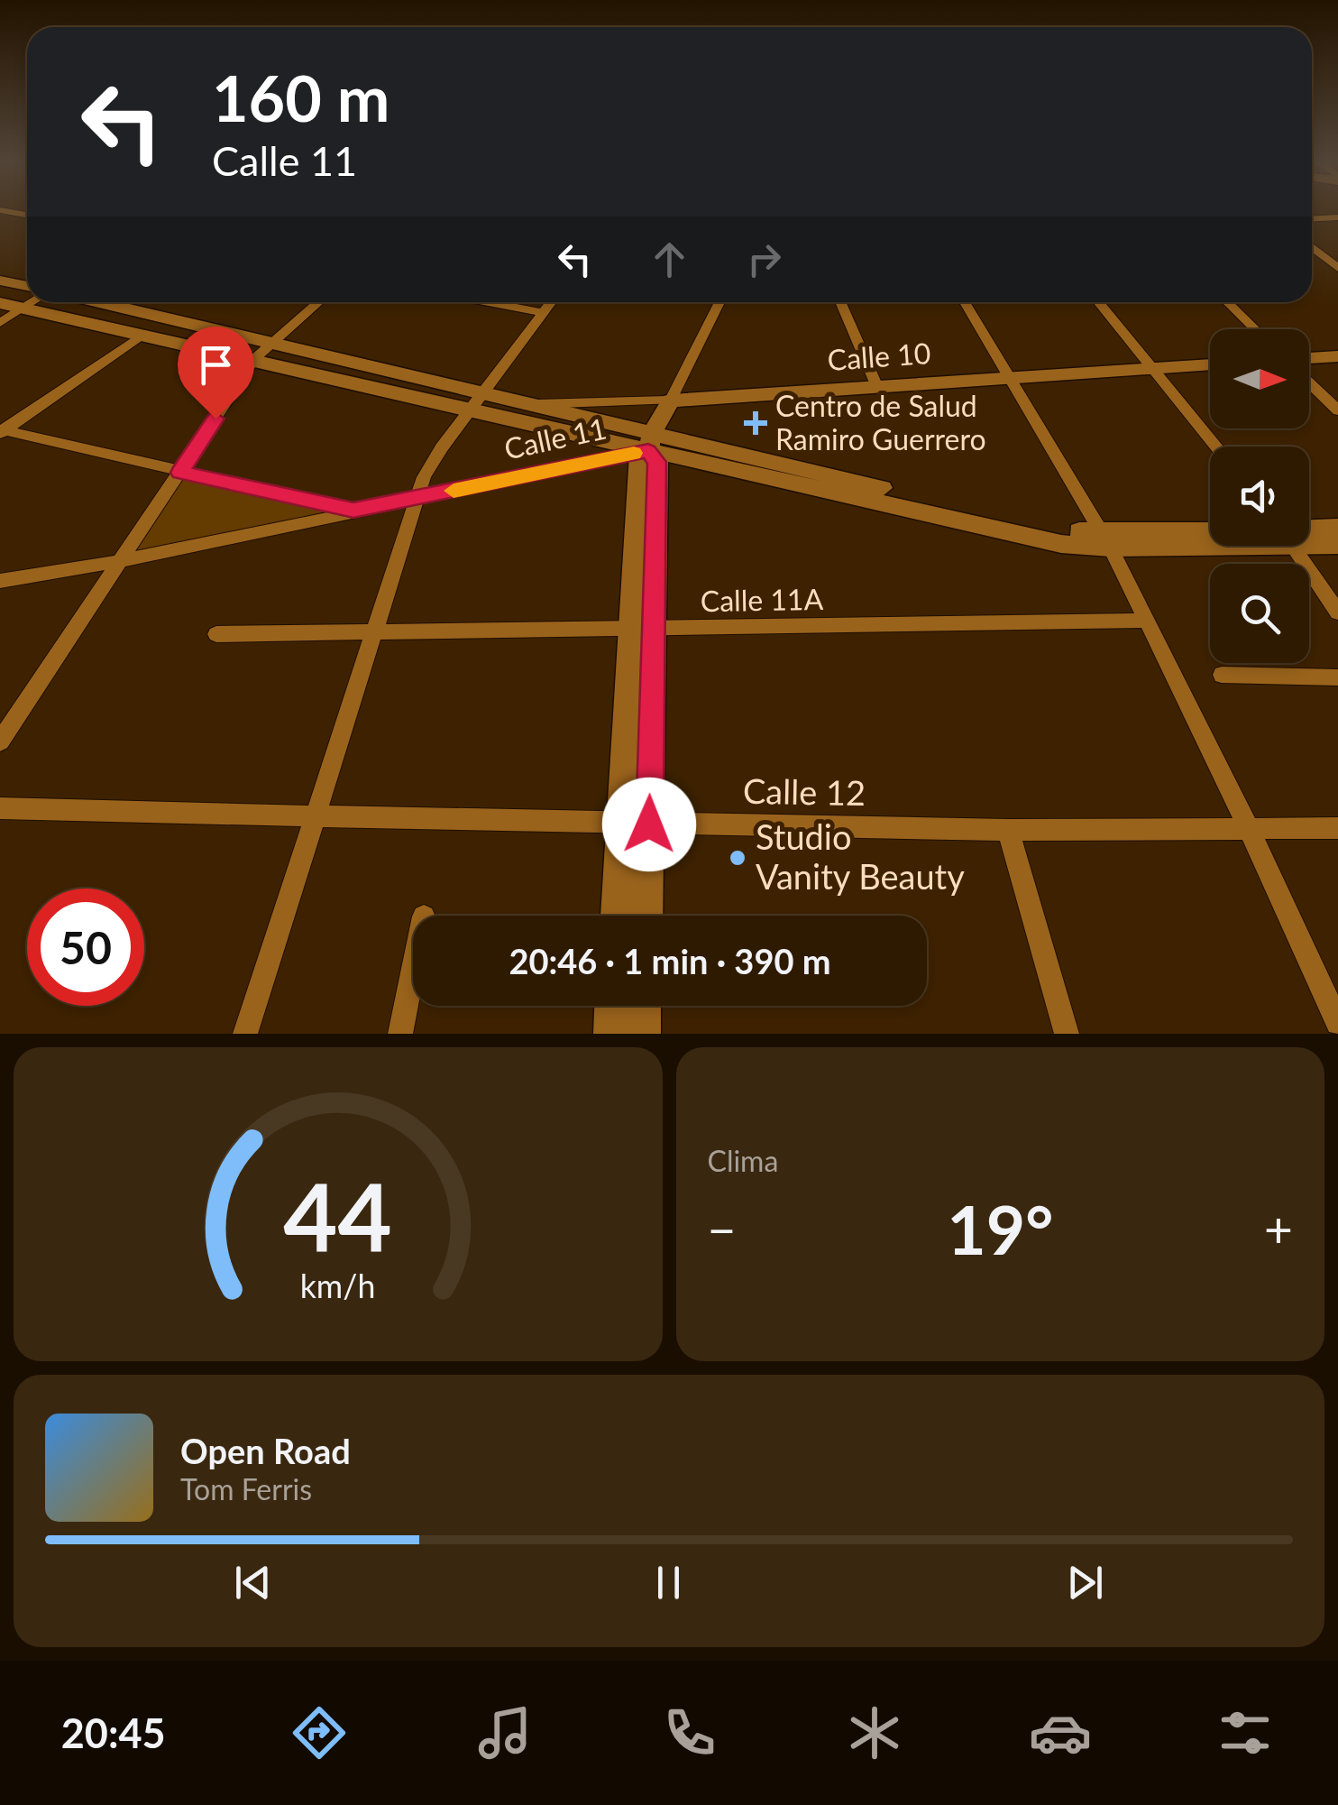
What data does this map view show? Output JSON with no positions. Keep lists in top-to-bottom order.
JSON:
{
  "streets": {
    "street": [
      "Calle 10",
      "Calle 11",
      "Calle 11A",
      "Calle 12"
    ]
  },
  "crossings": [
    ["Calle 10", "Calle 11"]
  ],
  "places": {
    "health": ["Centro de Salud Ramiro Guerrero"],
    "other": ["Studio Vanity Beauty"]
  },
  "north": "right",
  "page": {
    "turn": ["160 m", "Calle 11"],
    "limit": "50",
    "trip": "20:46 · 1 min · 390 m",
    "tile": "Clima",
    "heat": ["−", "19°", "+"],
    "song": ["Open Road", "Tom Ferris"],
    "tabs": "20:45",
    "gauge": ["44", "km/h"]
  }
}
